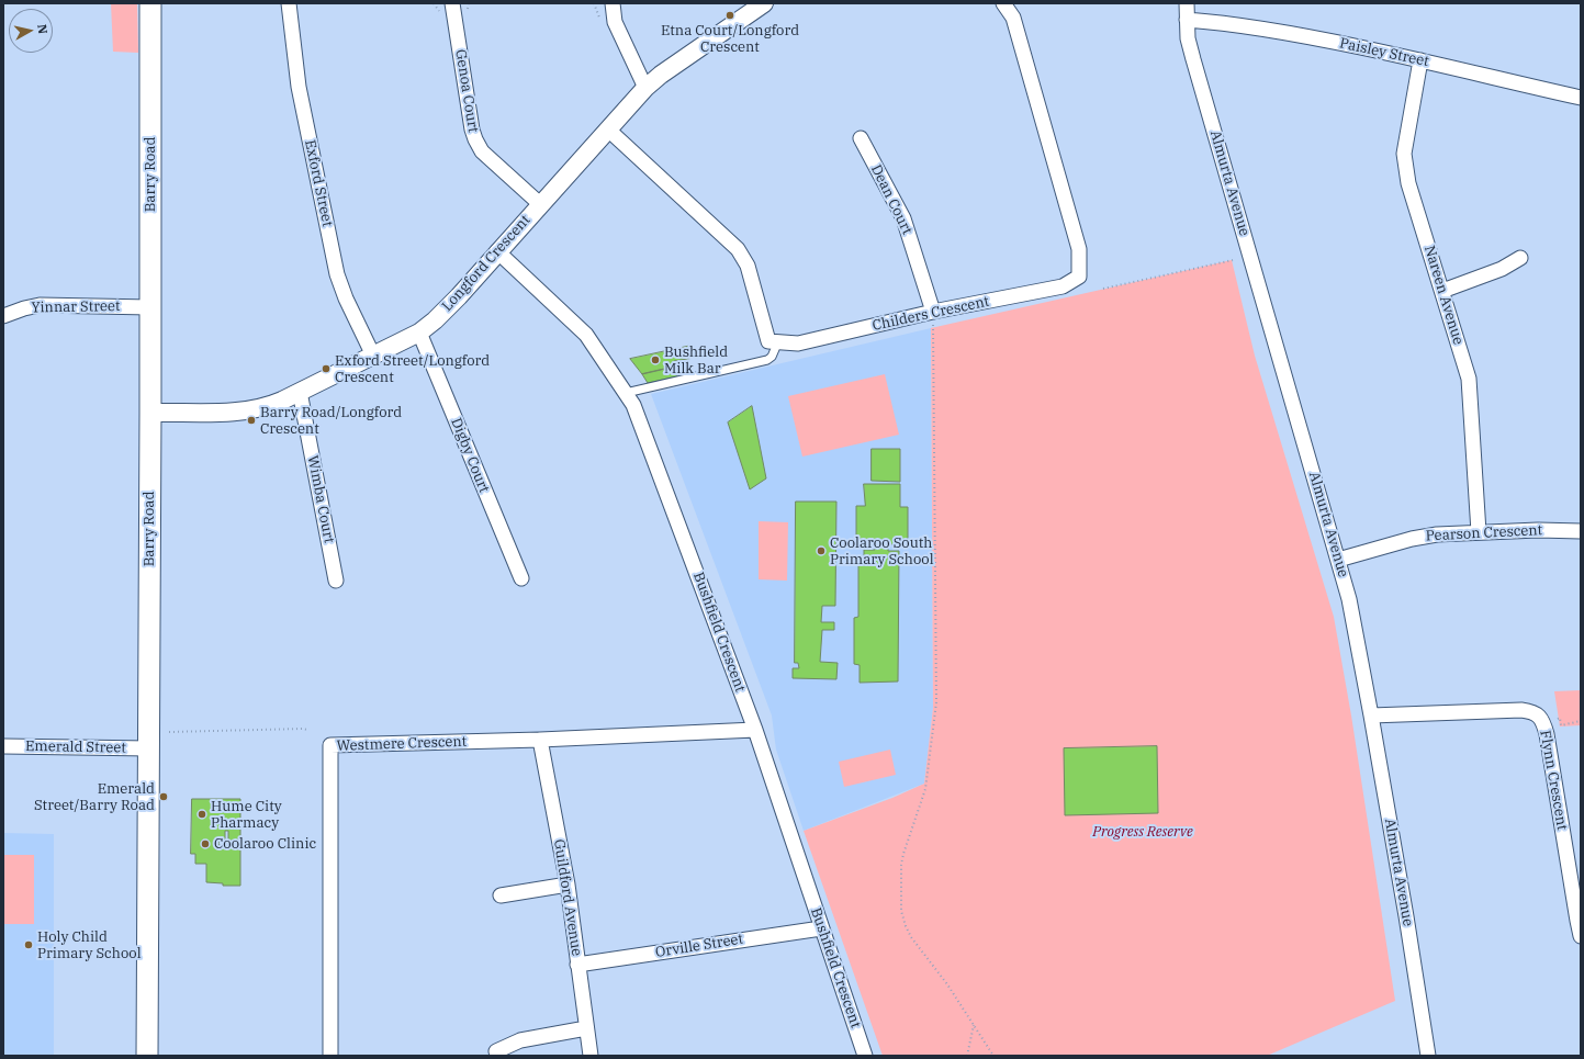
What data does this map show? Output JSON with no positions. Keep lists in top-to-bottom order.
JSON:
{
  "streets": {
    "main road": ["Barry Road"],
    "street": [
      "Paisley Street",
      "Genoa Court",
      "Exford Street",
      "Almurta Avenue",
      "Dean Court",
      "Longford Crescent",
      "Nareen Avenue",
      "Yinnar Street",
      "Childers Crescent",
      "Digby Court",
      "Wimba Court",
      "Pearson Crescent",
      "Bushfield Crescent",
      "Westmere Crescent",
      "Emerald Street",
      "Flynn Crescent",
      "Guildford Avenue",
      "Orville Street"
    ]
  },
  "crossings": [
    ["Paisley Street", "Almurta Avenue"],
    ["Paisley Street", "Nareen Avenue"],
    ["Genoa Court", "Longford Crescent"],
    ["Barry Road", "Longford Crescent"],
    ["Barry Road", "Yinnar Street"],
    ["Barry Road", "Emerald Street"],
    ["Exford Street", "Longford Crescent"],
    ["Almurta Avenue", "Pearson Crescent"],
    ["Almurta Avenue", "Flynn Crescent"],
    ["Dean Court", "Childers Crescent"],
    ["Longford Crescent", "Digby Court"],
    ["Longford Crescent", "Wimba Court"],
    ["Longford Crescent", "Bushfield Crescent"],
    ["Nareen Avenue", "Pearson Crescent"],
    ["Bushfield Crescent", "Westmere Crescent"],
    ["Bushfield Crescent", "Orville Street"],
    ["Westmere Crescent", "Guildford Avenue"],
    ["Guildford Avenue", "Orville Street"]
  ],
  "parks": ["Progress Reserve"],
  "places": [
    "Etna Court/Longford Crescent",
    "Bushfield Milk Bar",
    "Exford Street/Longford Crescent",
    "Barry Road/Longford Crescent",
    "Coolaroo South Primary School",
    "Emerald Street/Barry Road",
    "Hume City Pharmacy",
    "Coolaroo Clinic",
    "Holy Child Primary School"
  ],
  "north": "right"
}
